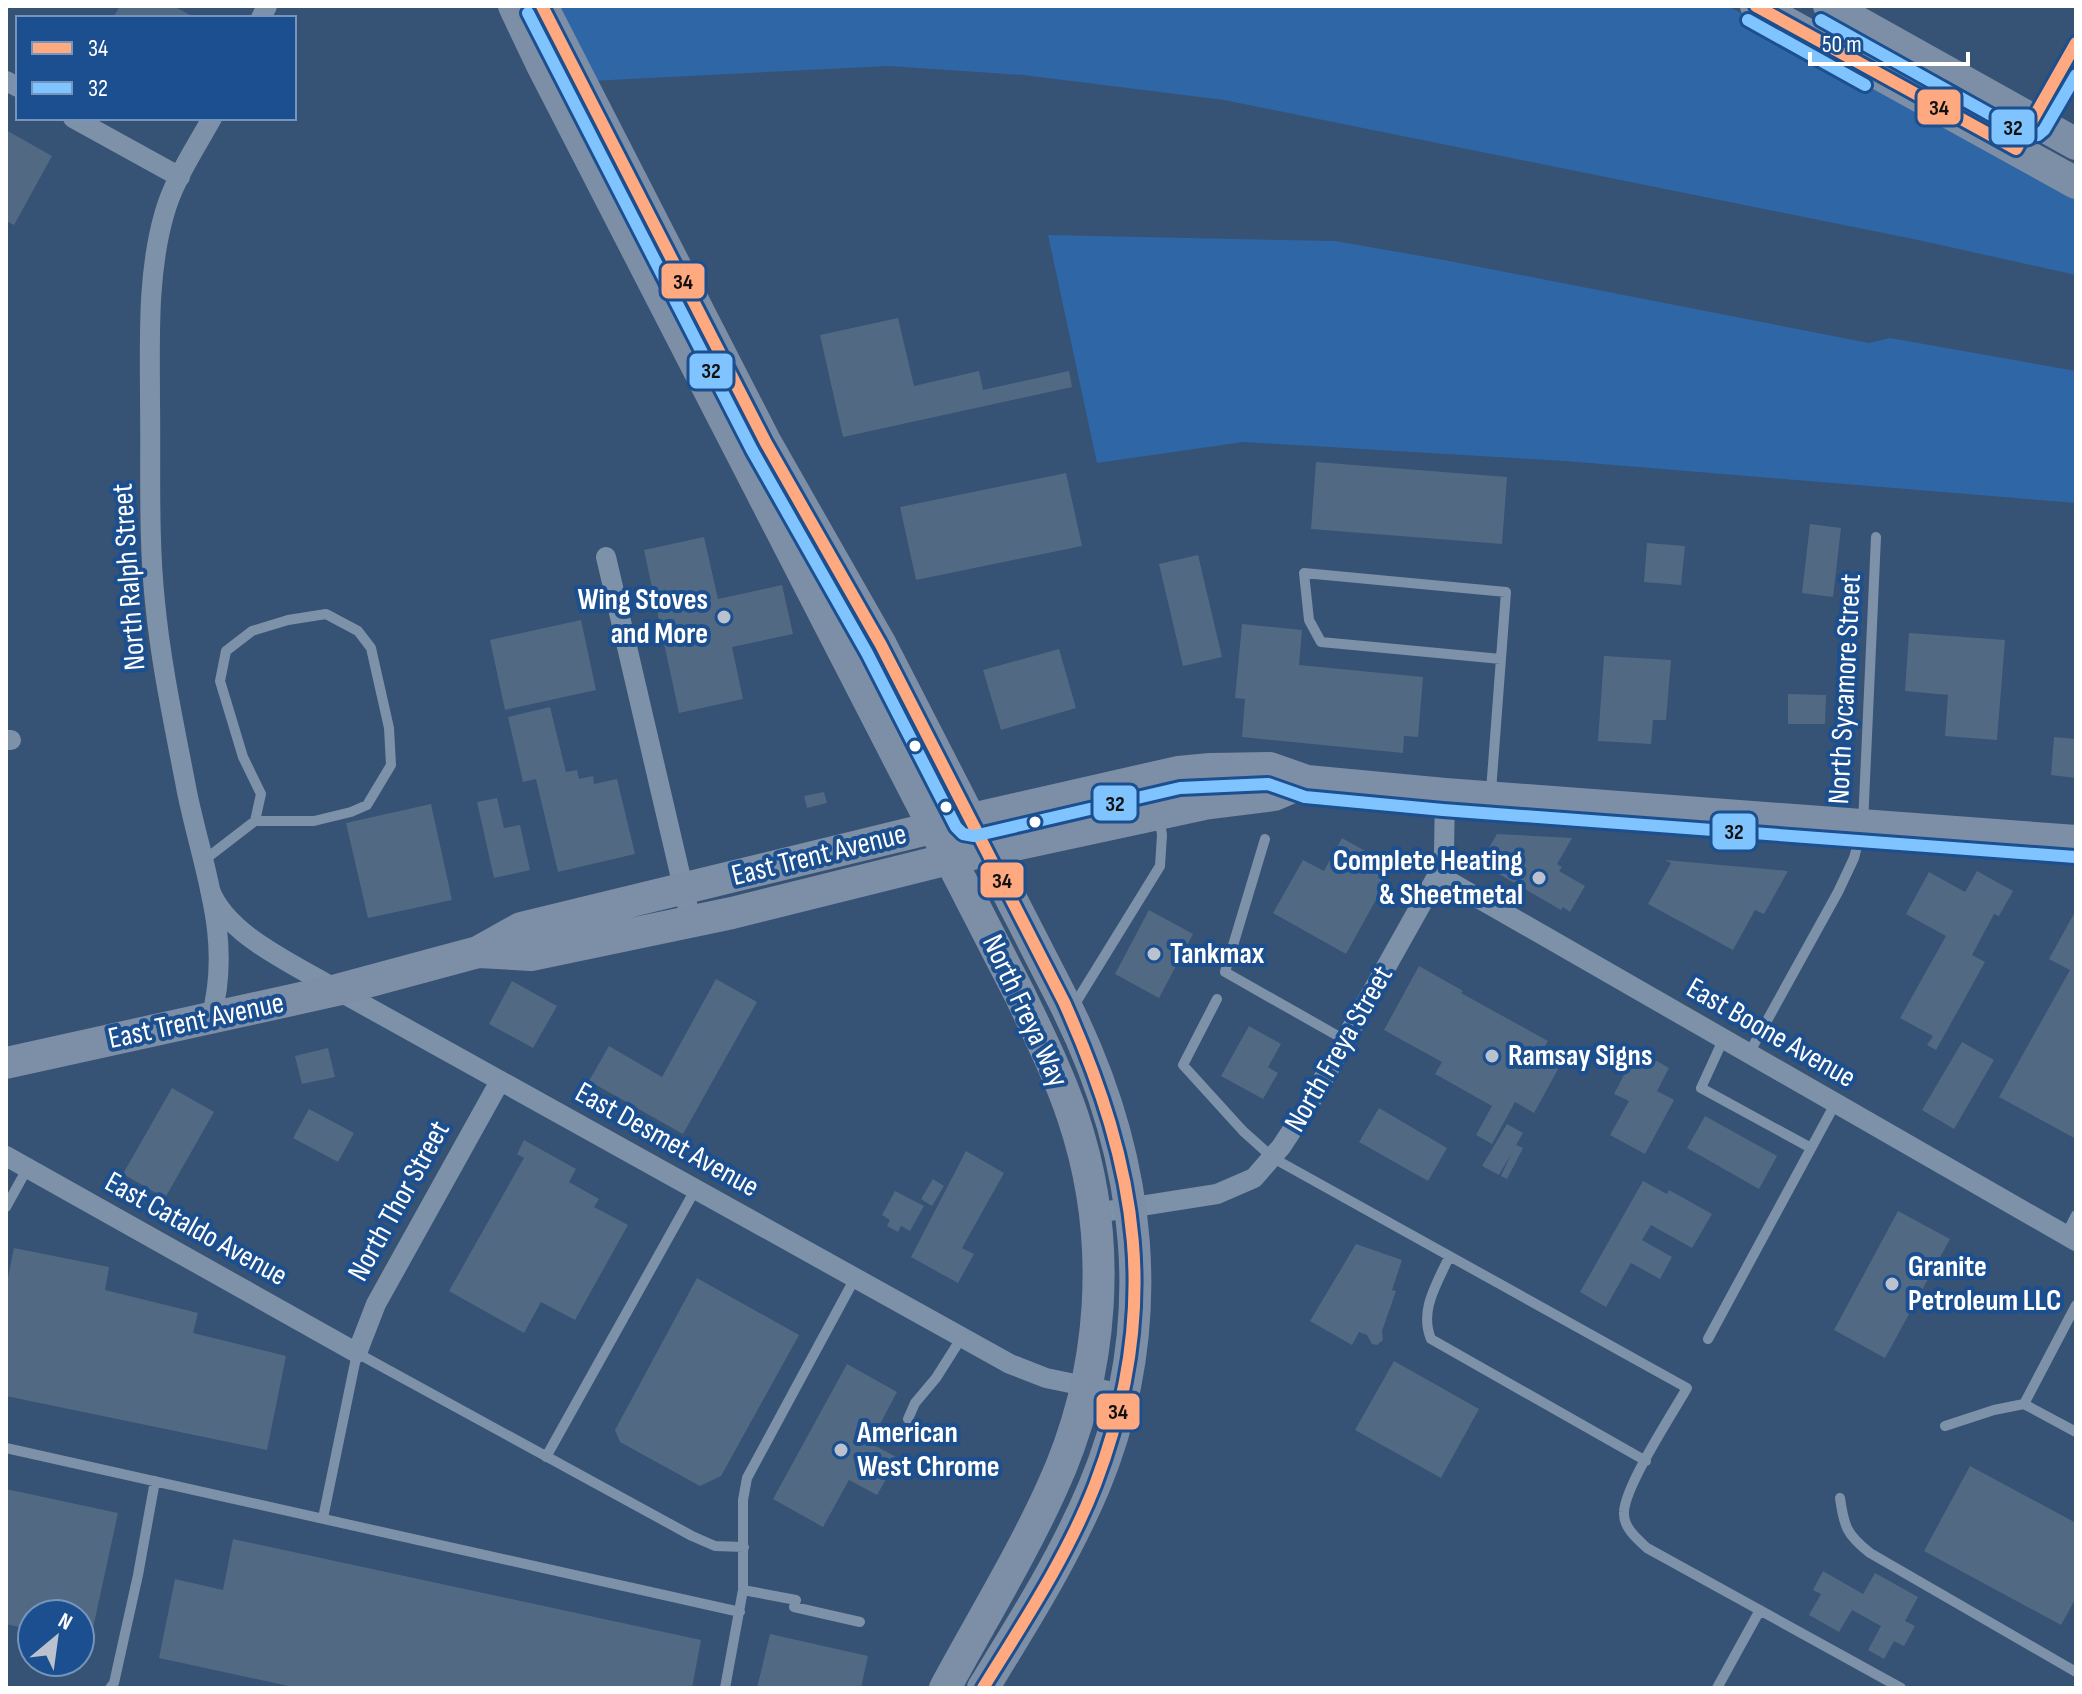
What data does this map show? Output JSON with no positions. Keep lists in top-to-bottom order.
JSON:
{
  "streets": {
    "main road": ["East Trent Avenue", "North Freya Way"],
    "street": [
      "North Ralph Street",
      "East Boone Avenue",
      "North Freya Street",
      "East Desmet Avenue",
      "North Thor Street",
      "East Cataldo Avenue"
    ],
    "lane": ["North Sycamore Street"]
  },
  "crossings": [
    ["North Ralph Street", "East Trent Avenue"],
    ["North Ralph Street", "East Desmet Avenue"],
    ["North Sycamore Street", "East Trent Avenue"],
    ["North Sycamore Street", "East Boone Avenue"],
    ["East Trent Avenue", "North Freya Way"],
    ["East Trent Avenue", "North Freya Street"],
    ["East Trent Avenue", "East Desmet Avenue"],
    ["North Freya Way", "North Freya Street"],
    ["East Boone Avenue", "North Freya Street"],
    ["East Desmet Avenue", "North Thor Street"],
    ["North Thor Street", "East Cataldo Avenue"]
  ],
  "places": [
    "Wing Stoves and More",
    "Complete Heating & Sheetmetal",
    "Tankmax",
    "Ramsay Signs",
    "Granite Petroleum LLC",
    "American West Chrome"
  ],
  "lines": ["transit line 34", "transit line 32"],
  "legend": ["34", "32"],
  "scale_bar": "50 m",
  "north": "top right"
}
